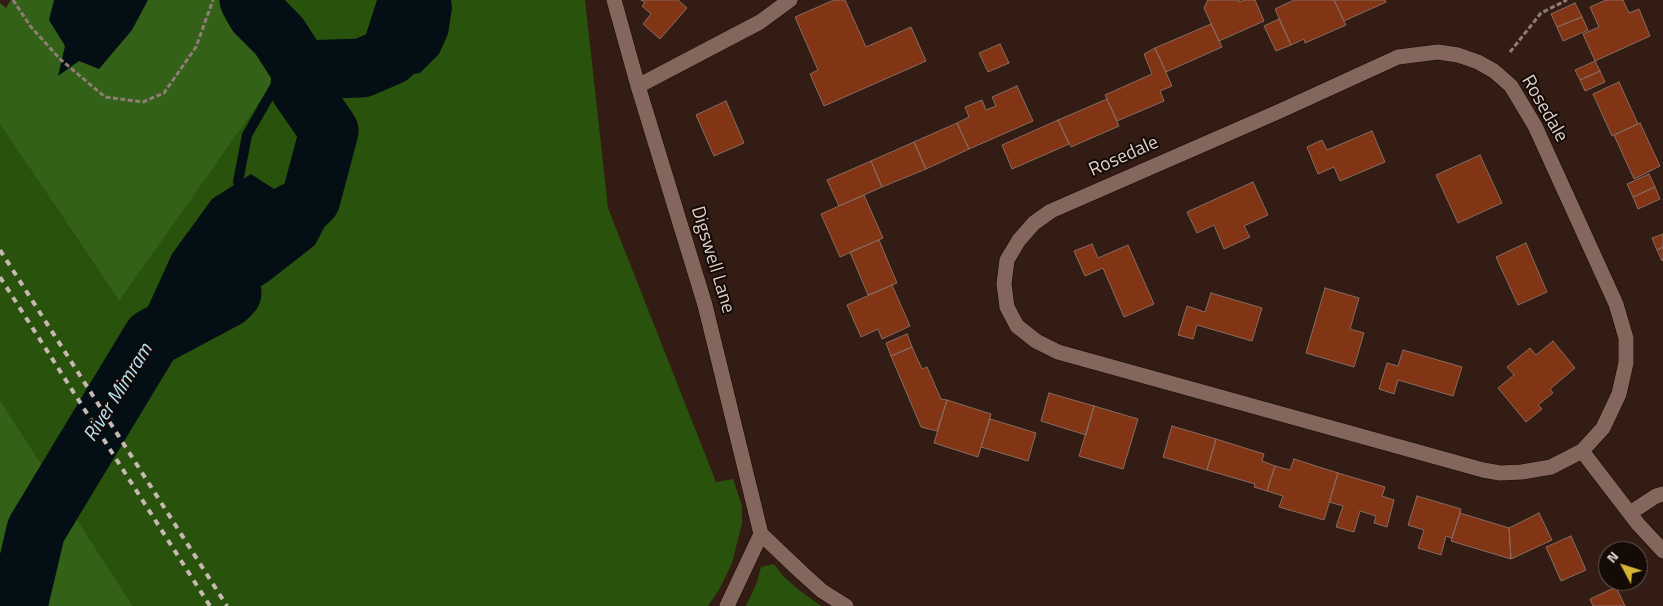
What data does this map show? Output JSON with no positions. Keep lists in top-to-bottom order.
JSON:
{
  "streets": {
    "street": ["Rosedale", "Digswell Lane"]
  },
  "water": ["River Mimram"],
  "north": "top left"
}
